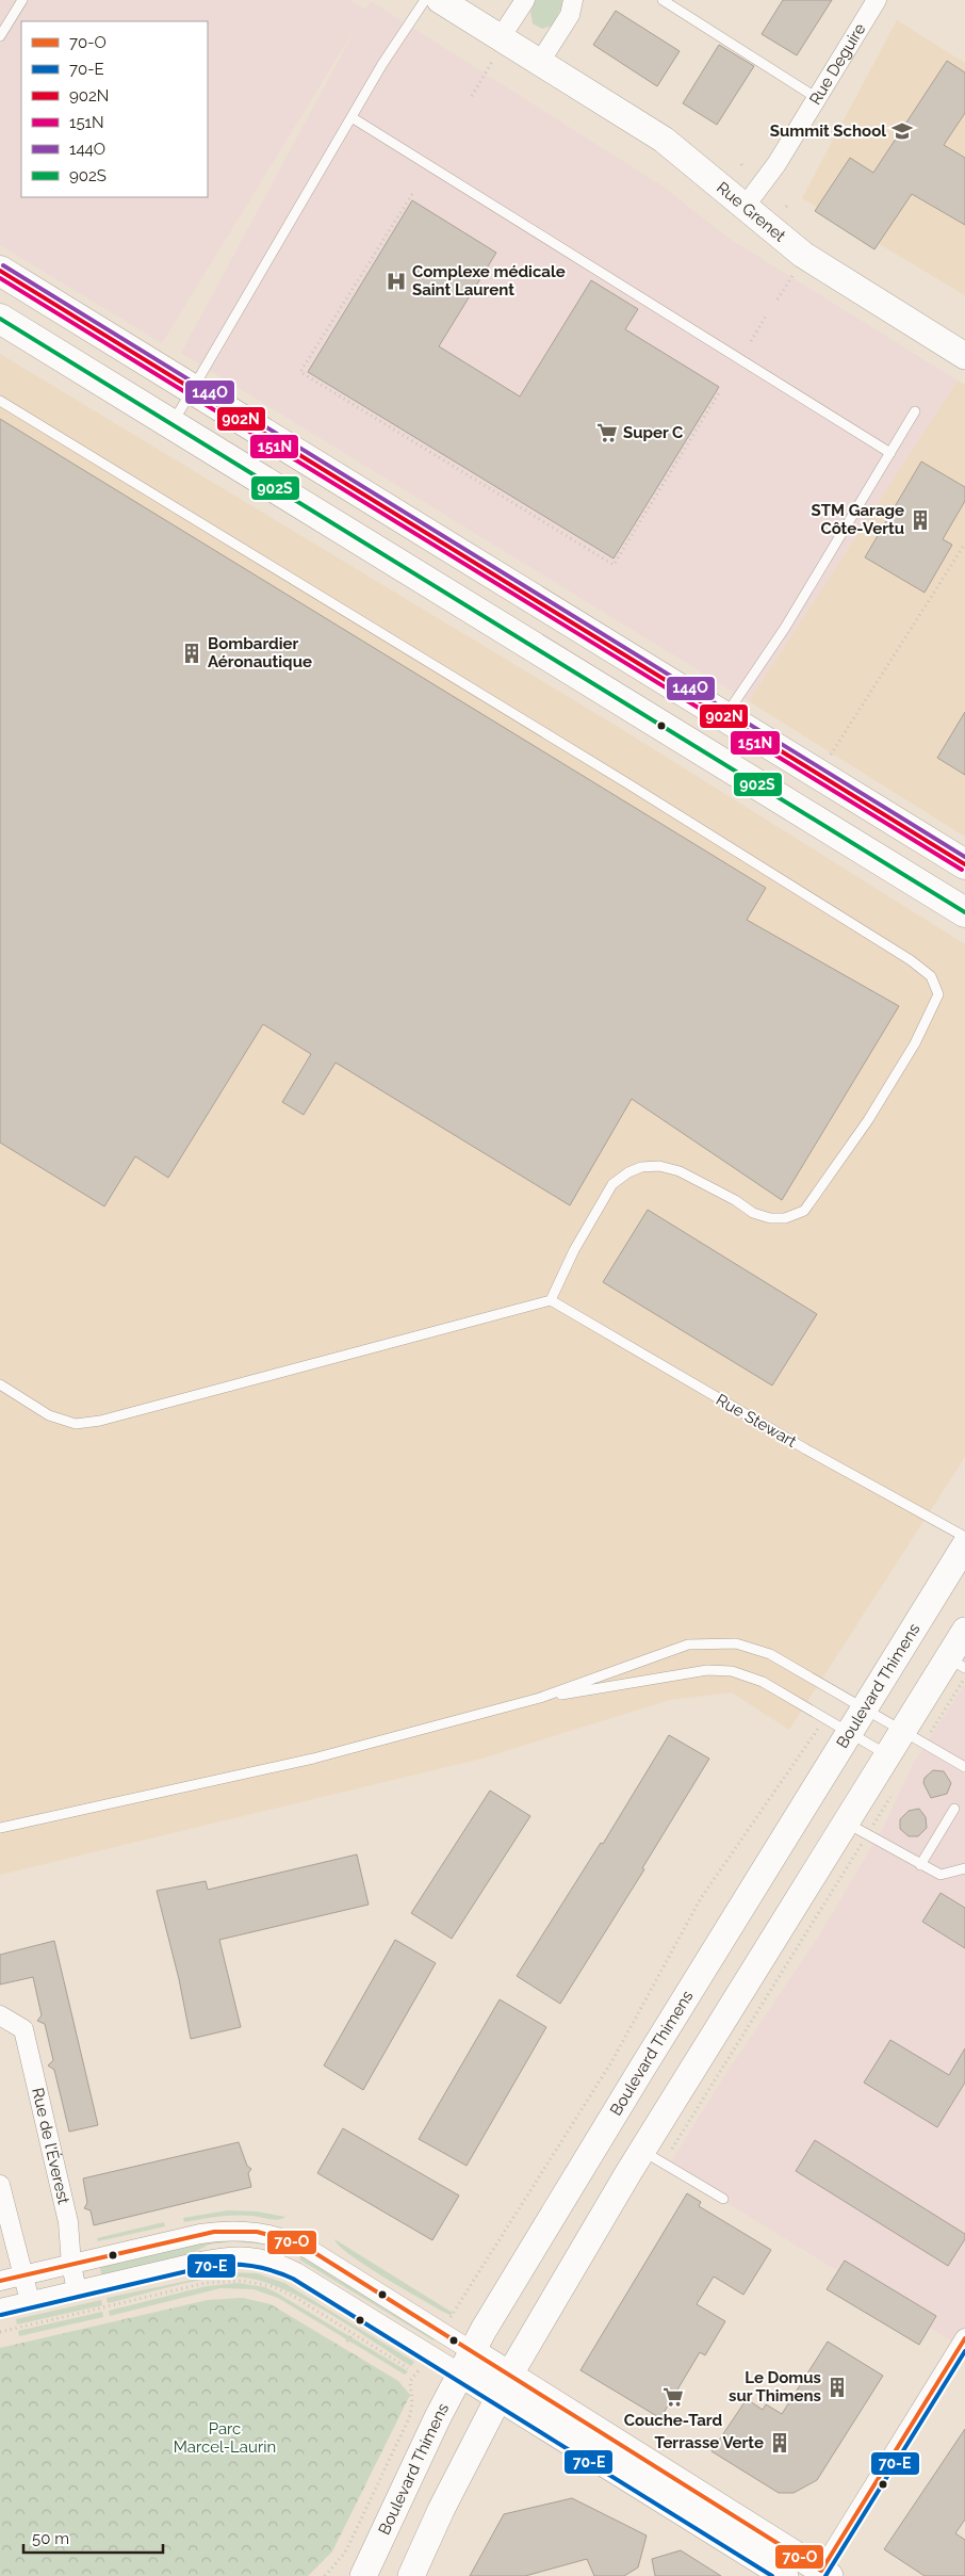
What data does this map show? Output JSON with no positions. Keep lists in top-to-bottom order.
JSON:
{
  "streets": {
    "street": [
      "Rue Deguire",
      "Rue Grenet",
      "Boulevard Thimens",
      "Rue de l'Éverest"
    ],
    "lane": ["Rue Stewart"]
  },
  "crossings": [
    ["Rue Deguire", "Rue Grenet"]
  ],
  "parks": ["Parc Marcel-Laurin"],
  "places": {
    "school or university": ["Summit School"],
    "hospital": ["Complexe médicale Saint Laurent"],
    "supermarket": ["Super C", "Couche-Tard"],
    "building": [
      "STM Garage Côte-Vertu",
      "Bombardier Aéronautique",
      "Le Domus sur Thimens",
      "Terrasse Verte"
    ]
  },
  "lines": [
    "transit line 144O",
    "transit line 902N",
    "transit line 151N",
    "transit line 902S",
    "transit line 70-O",
    "transit line 70-E"
  ],
  "legend": [
    "70-O",
    "70-E",
    "902N",
    "151N",
    "144O",
    "902S"
  ],
  "scale_bar": "50 m"
}
